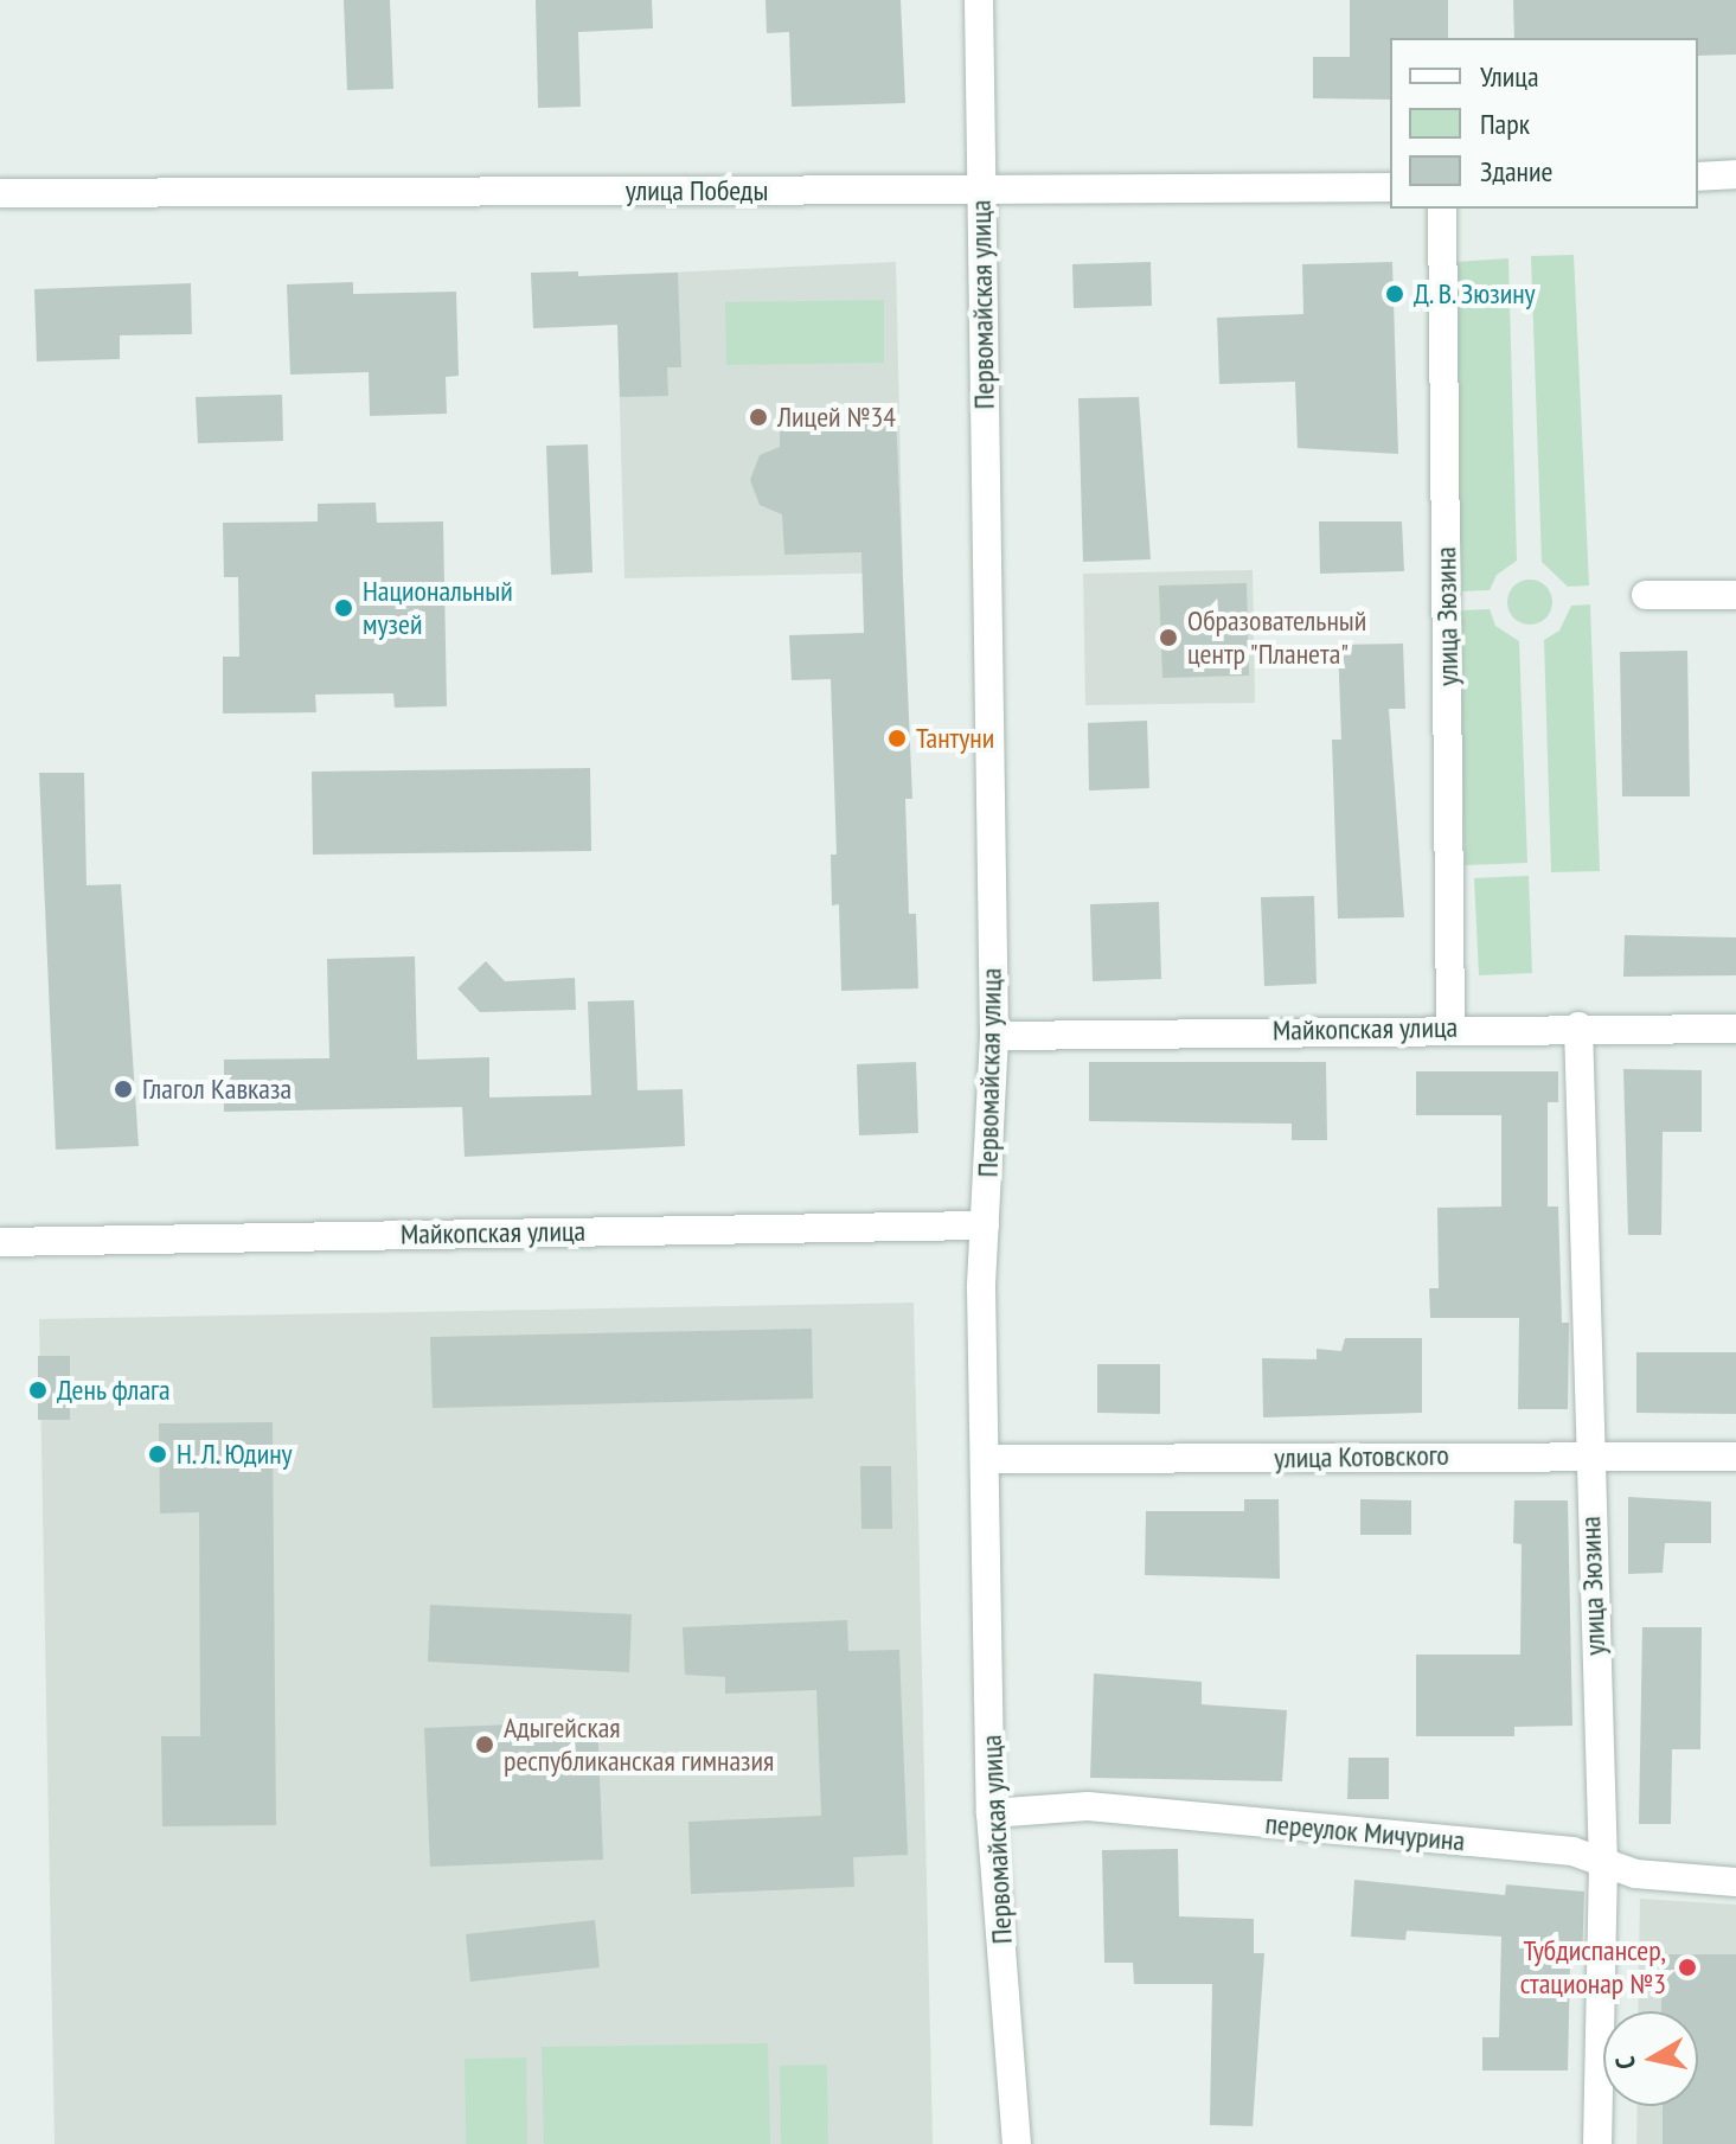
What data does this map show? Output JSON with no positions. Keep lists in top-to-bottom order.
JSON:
{
  "streets": {
    "street": [
      "улица Победы",
      "Первомайская улица",
      "улица Зюзина",
      "Майкопская улица",
      "улица Котовского",
      "переулок Мичурина"
    ]
  },
  "crossings": [
    ["улица Победы", "Первомайская улица"],
    ["Первомайская улица", "Майкопская улица"],
    ["Первомайская улица", "улица Котовского"],
    ["Первомайская улица", "переулок Мичурина"],
    ["улица Зюзина", "Майкопская улица"],
    ["улица Зюзина", "улица Котовского"],
    ["улица Зюзина", "переулок Мичурина"]
  ],
  "places": [
    "Д. В. Зюзину",
    "Лицей №34",
    "Национальный музей",
    "Образовательный центр \"Планета\"",
    "Тантуни",
    "Глагол Кавказа",
    "День флага",
    "Н. Л. Юдину",
    "Адыгейская республиканская гимназия",
    "Тубдиспансер, стационар №3"
  ],
  "legend": ["Улица", "Парк", "Здание"],
  "north": "left"
}
